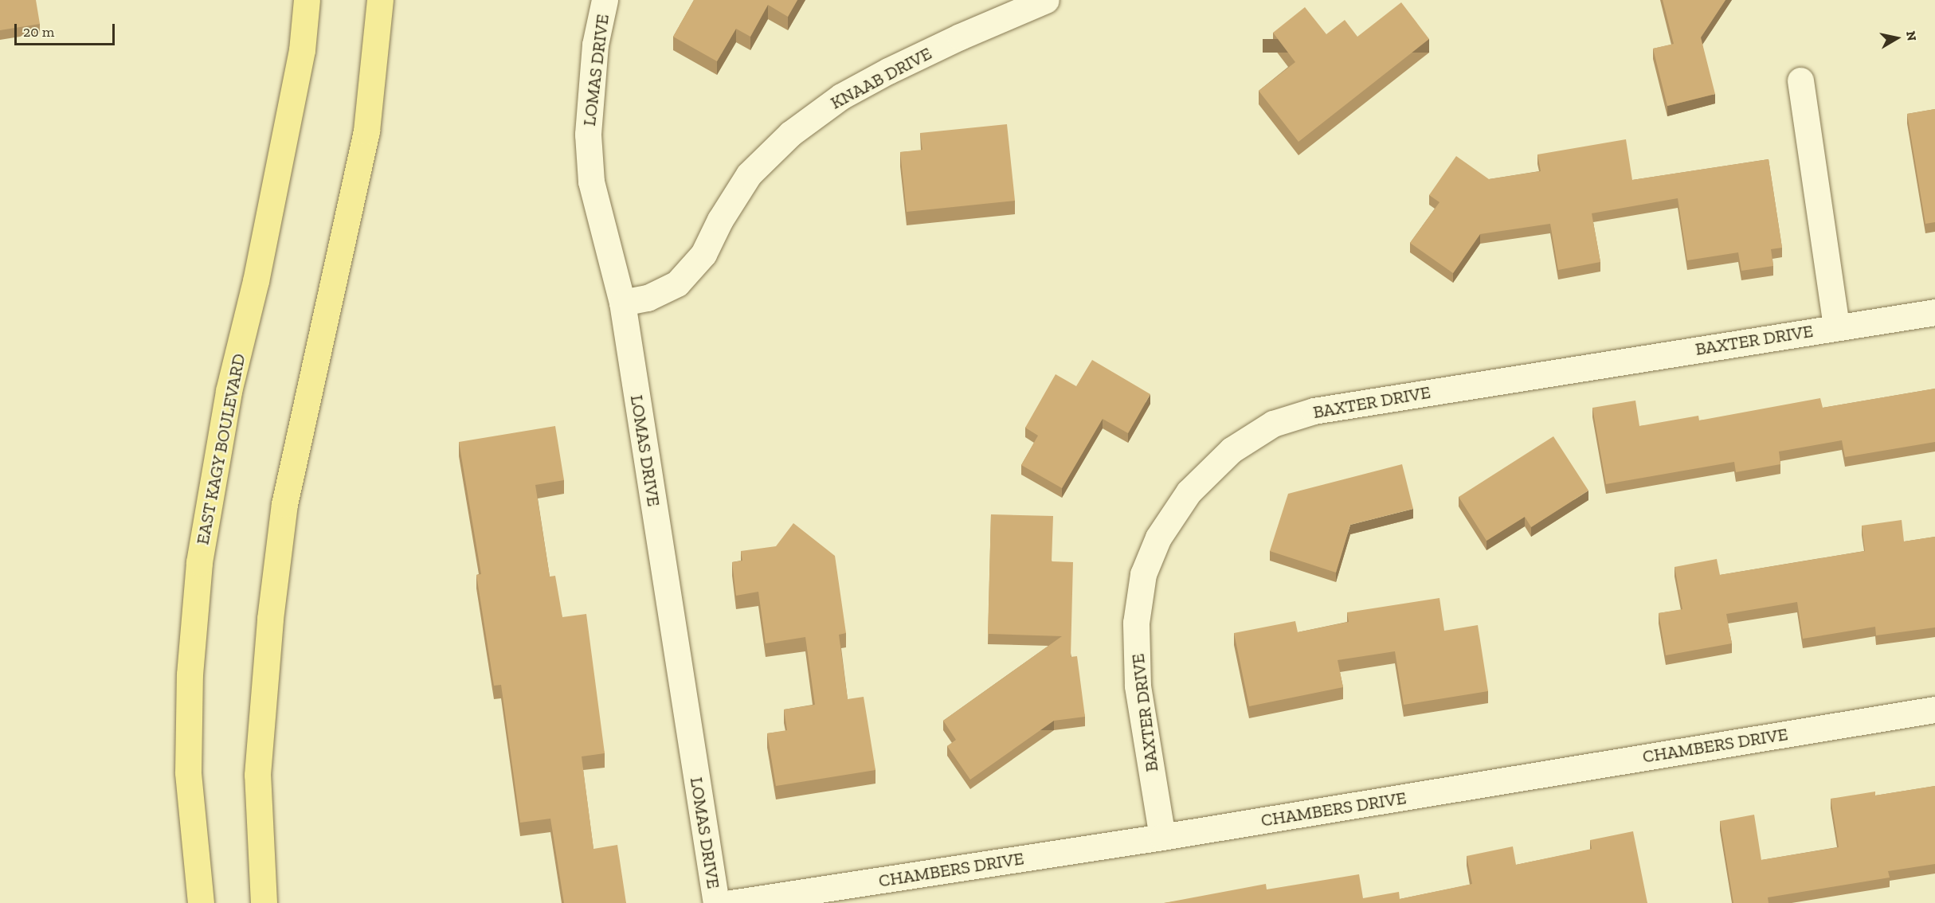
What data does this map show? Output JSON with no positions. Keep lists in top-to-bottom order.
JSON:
{
  "streets": {
    "main road": ["EAST KAGY BOULEVARD"],
    "street": [
      "LOMAS DRIVE",
      "KNAAB DRIVE",
      "BAXTER DRIVE",
      "CHAMBERS DRIVE"
    ]
  },
  "crossings": [
    ["LOMAS DRIVE", "KNAAB DRIVE"],
    ["BAXTER DRIVE", "CHAMBERS DRIVE"]
  ],
  "scale_bar": "20 m",
  "north": "right"
}
